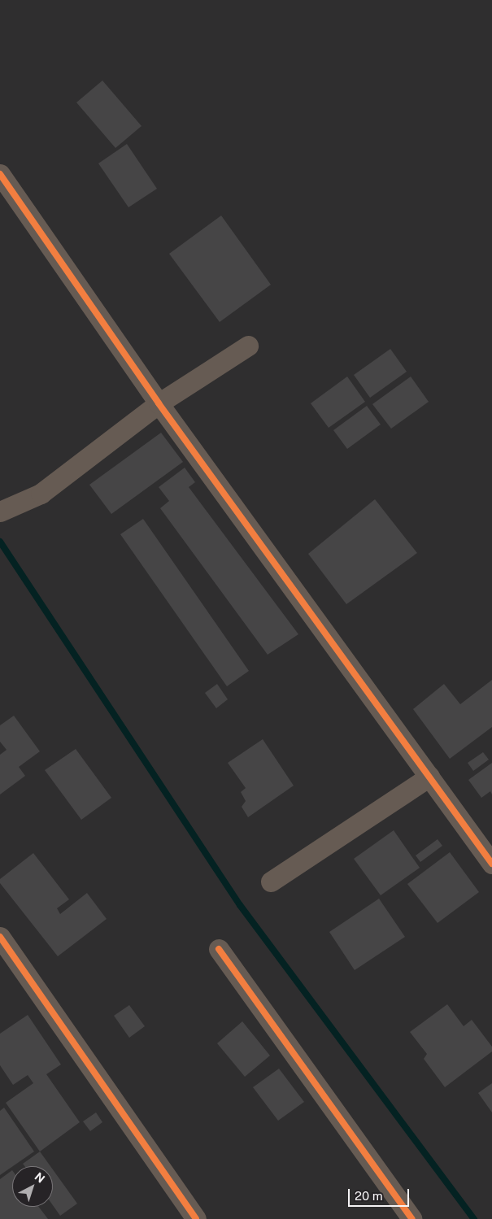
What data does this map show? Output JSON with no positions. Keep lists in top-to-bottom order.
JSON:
{
  "scale_bar": "20 m",
  "north": "top right"
}
